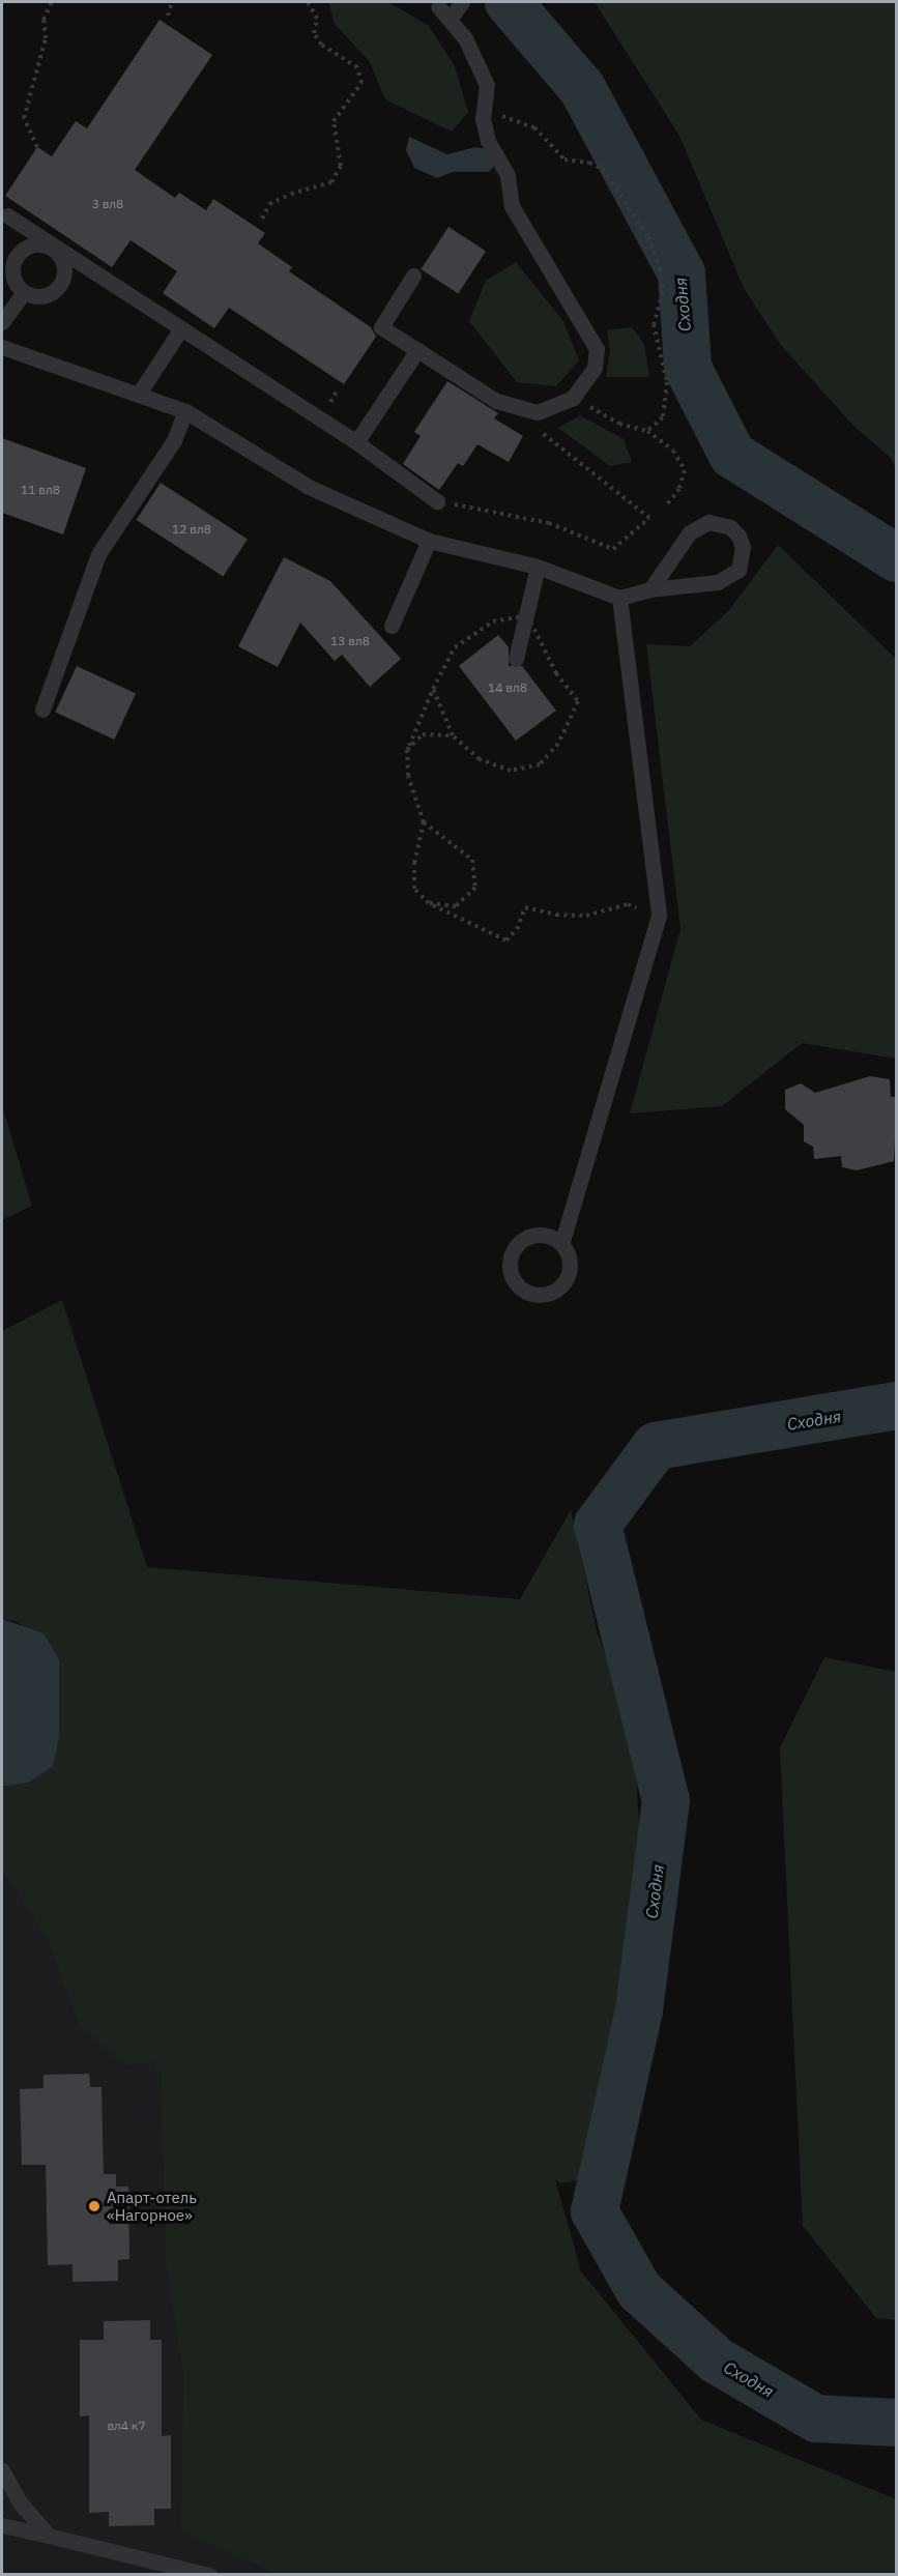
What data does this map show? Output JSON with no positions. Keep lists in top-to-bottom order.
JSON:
{
  "water": ["Сходня"],
  "places": ["Апарт-отель «Нагорное»"],
  "house_numbers": [
    "3 вл8",
    "11 вл8",
    "12 вл8",
    "13 вл8",
    "14 вл8",
    "вл4 к7"
  ]
}
